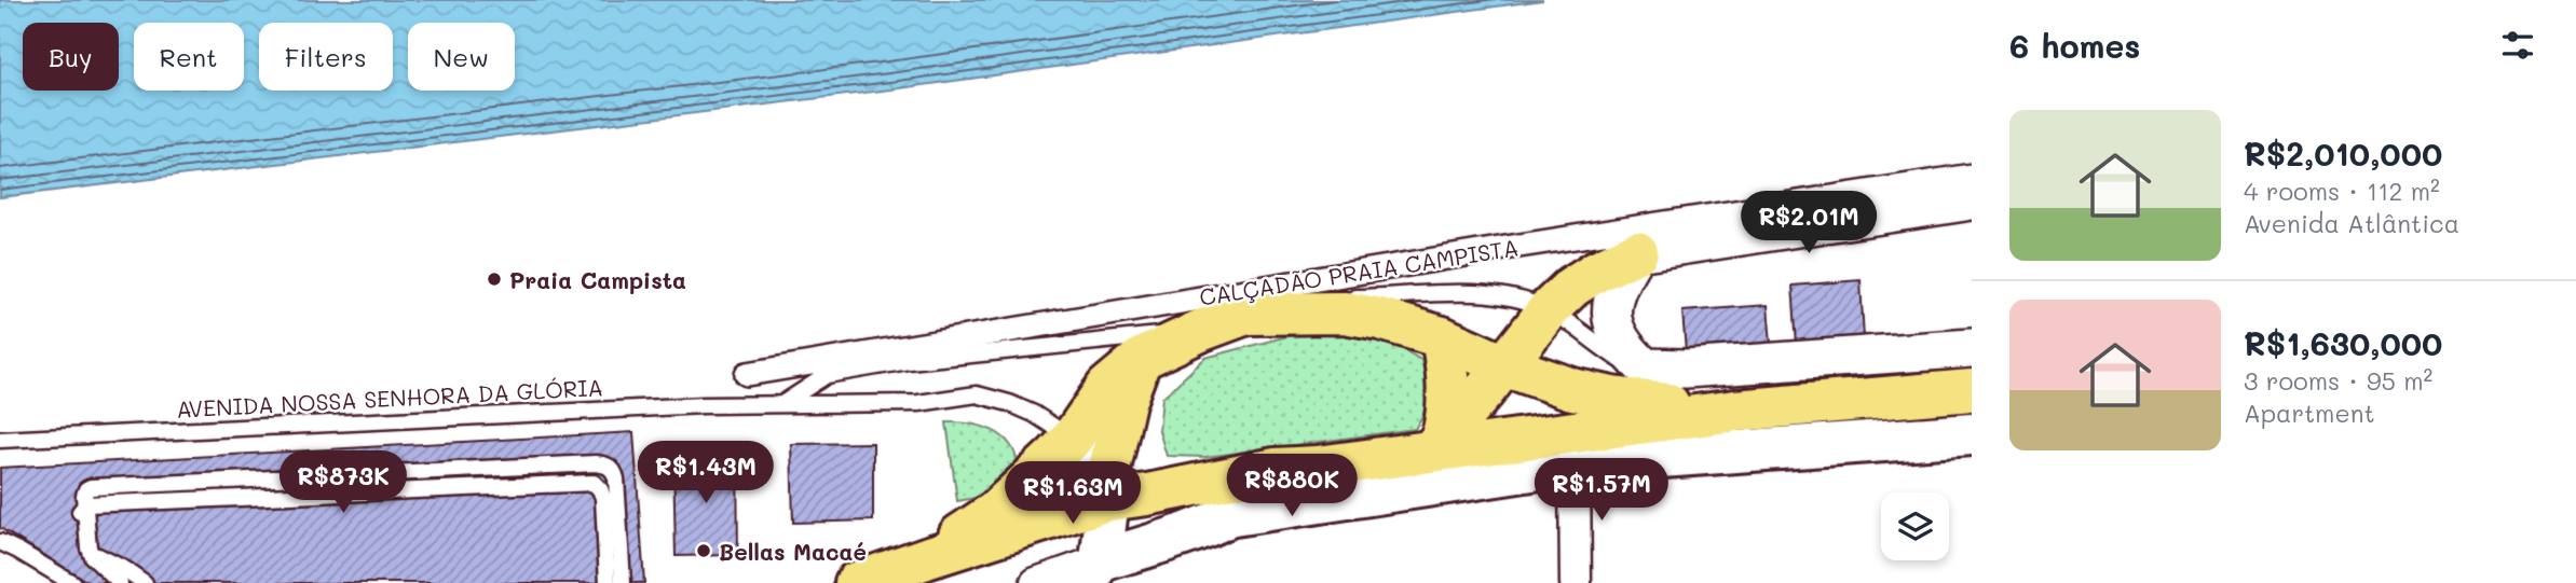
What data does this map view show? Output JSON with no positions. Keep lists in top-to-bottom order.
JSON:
{
  "streets": {
    "street": ["CALÇADÃO PRAIA CAMPISTA"],
    "lane": ["AVENIDA NOSSA SENHORA DA GLÓRIA"]
  },
  "places": ["Praia Campista", "Bellas Macaé"],
  "page": {
    "heading": "6 homes",
    "chip": [
      "Buy",
      "Rent",
      "Filters",
      "New"
    ],
    "list": [
      {
        "name": "R$2,010,000",
        "note": "4 rooms · 112 m² · Avenida Atlântica"
      },
      {
        "name": "R$1,630,000",
        "note": "3 rooms · 95 m² · Apartment"
      }
    ],
    "price": [
      "R$2.01M",
      "R$1.43M",
      "R$873K",
      "R$880K",
      "R$1.57M",
      "R$1.63M"
    ]
  }
}
